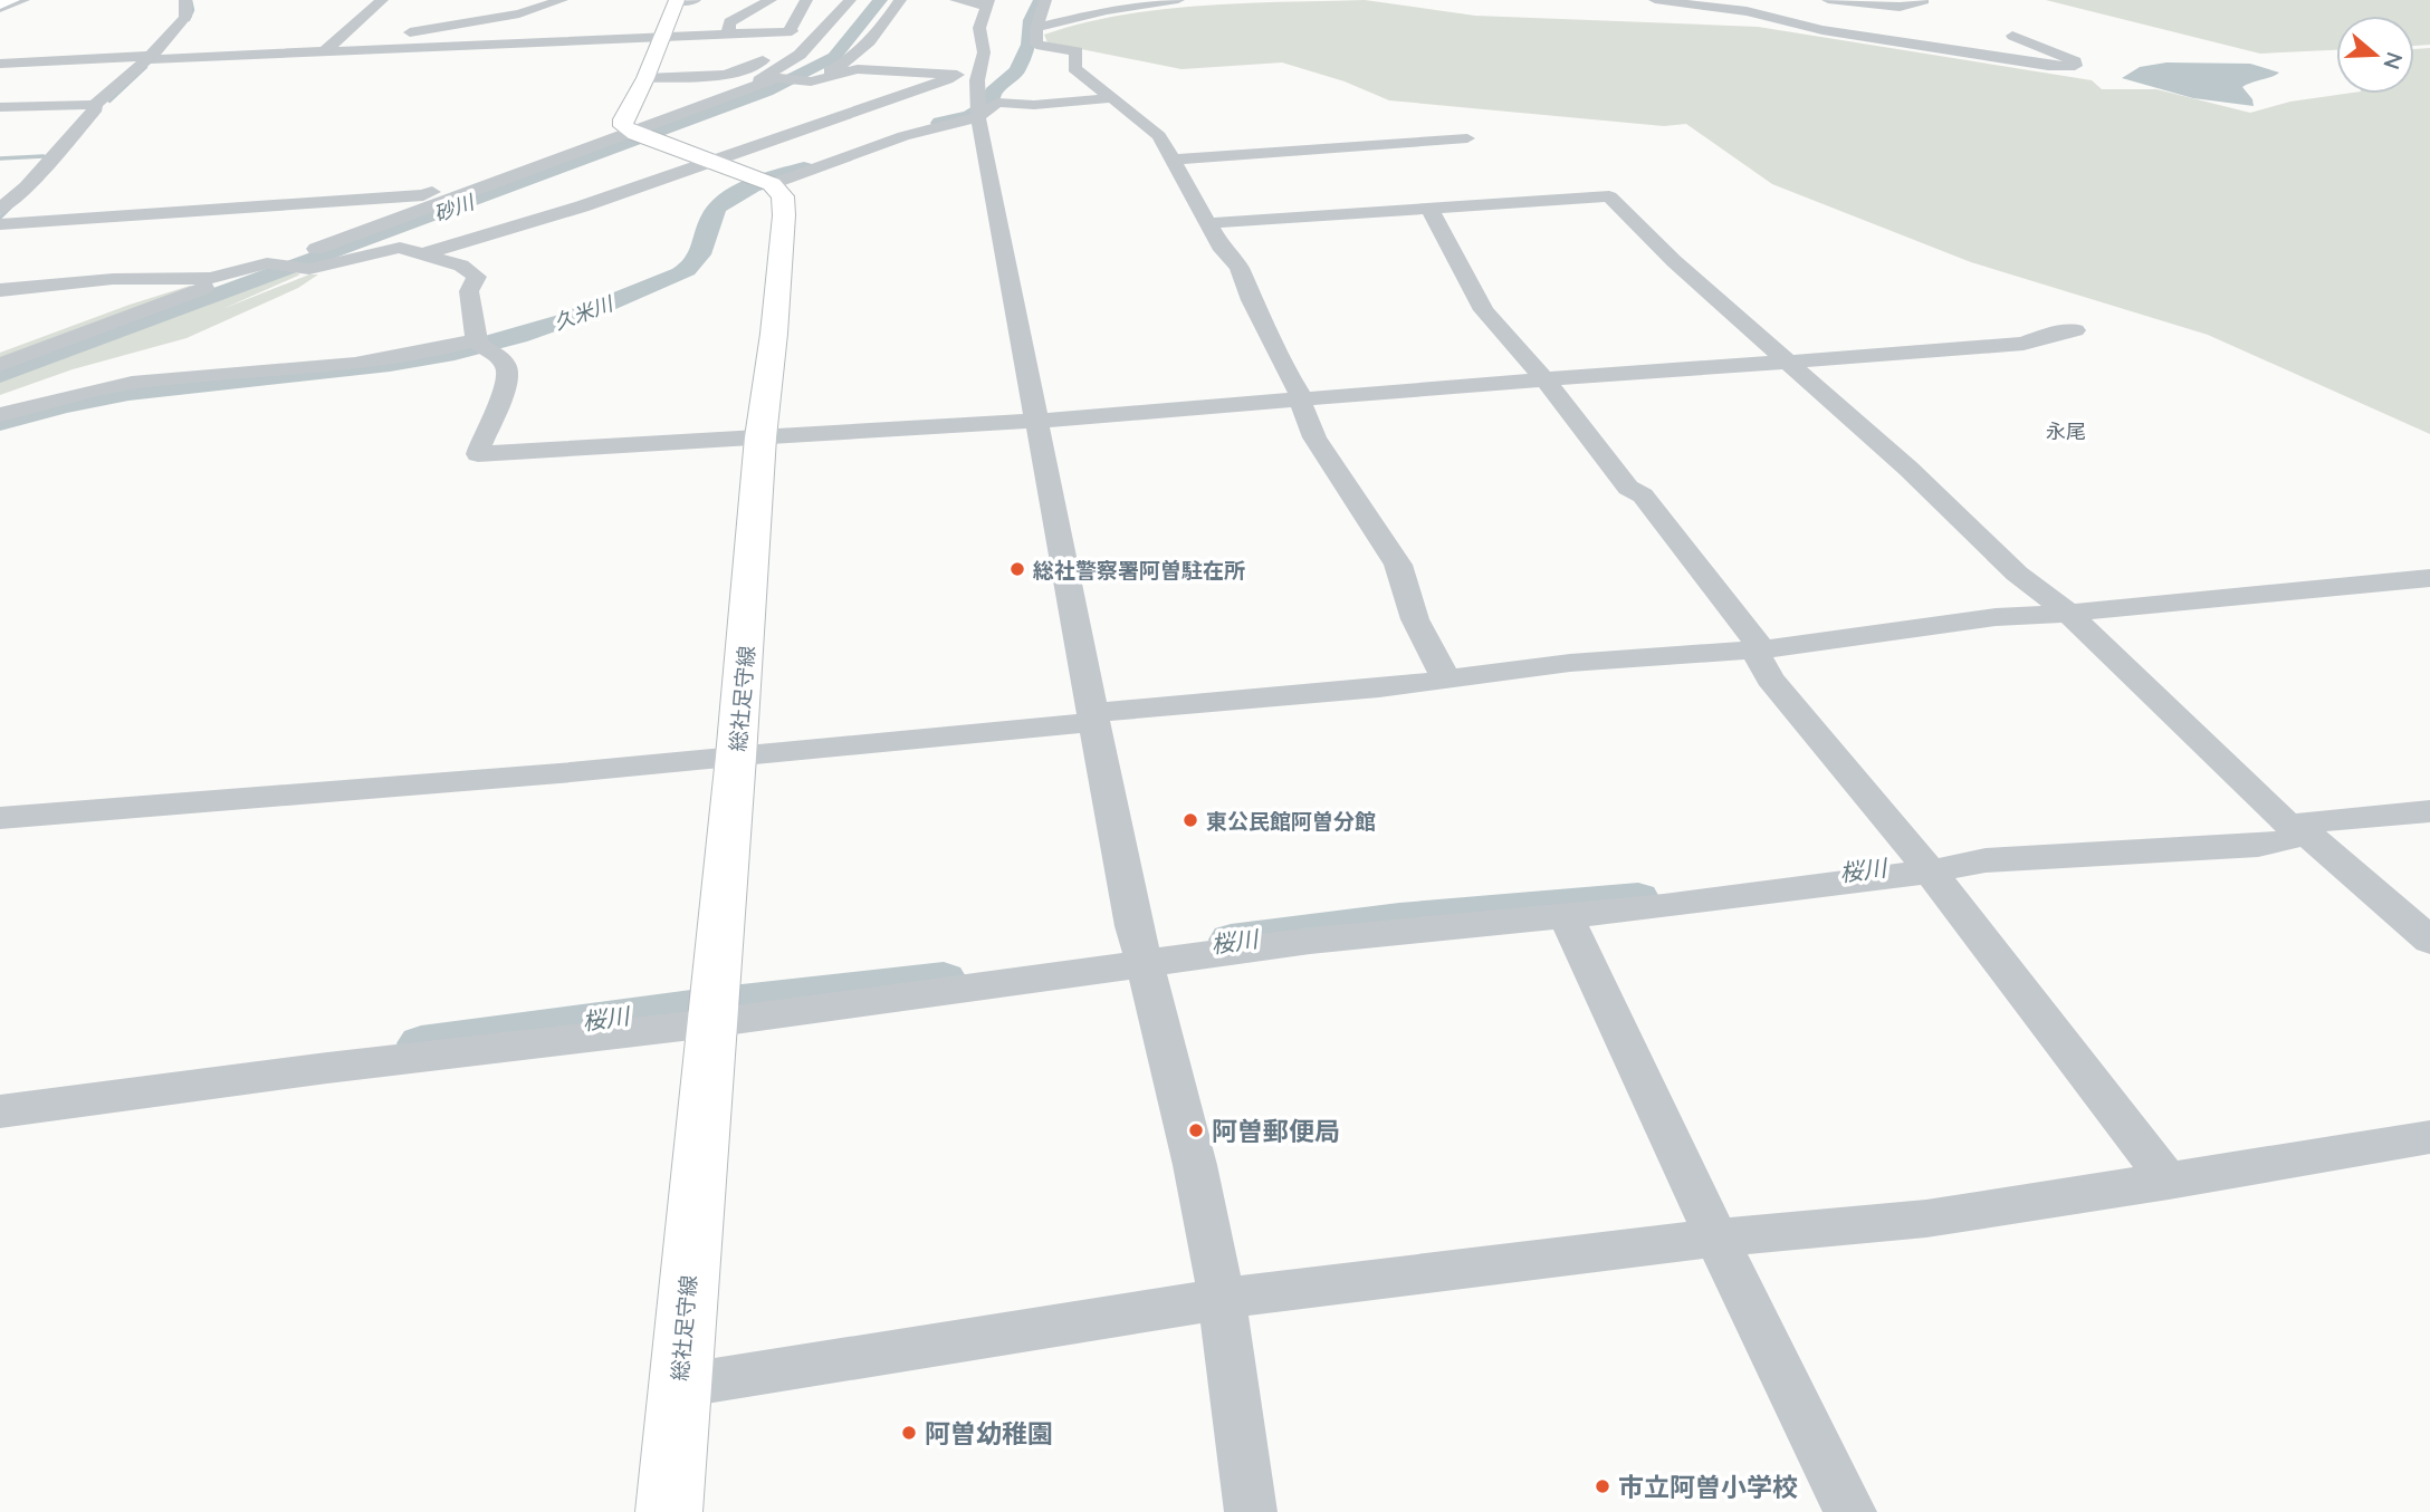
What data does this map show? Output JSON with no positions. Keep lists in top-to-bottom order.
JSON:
{
  "streets": {
    "main road": ["総社足守線"]
  },
  "districts": ["永尾"],
  "water": ["砂川", "久米川", "桜川"],
  "places": [
    "総社警察署阿曽駐在所",
    "東公民館阿曽分館",
    "阿曽郵便局",
    "阿曽幼稚園",
    "市立阿曽小学校"
  ],
  "north": "right"
}
